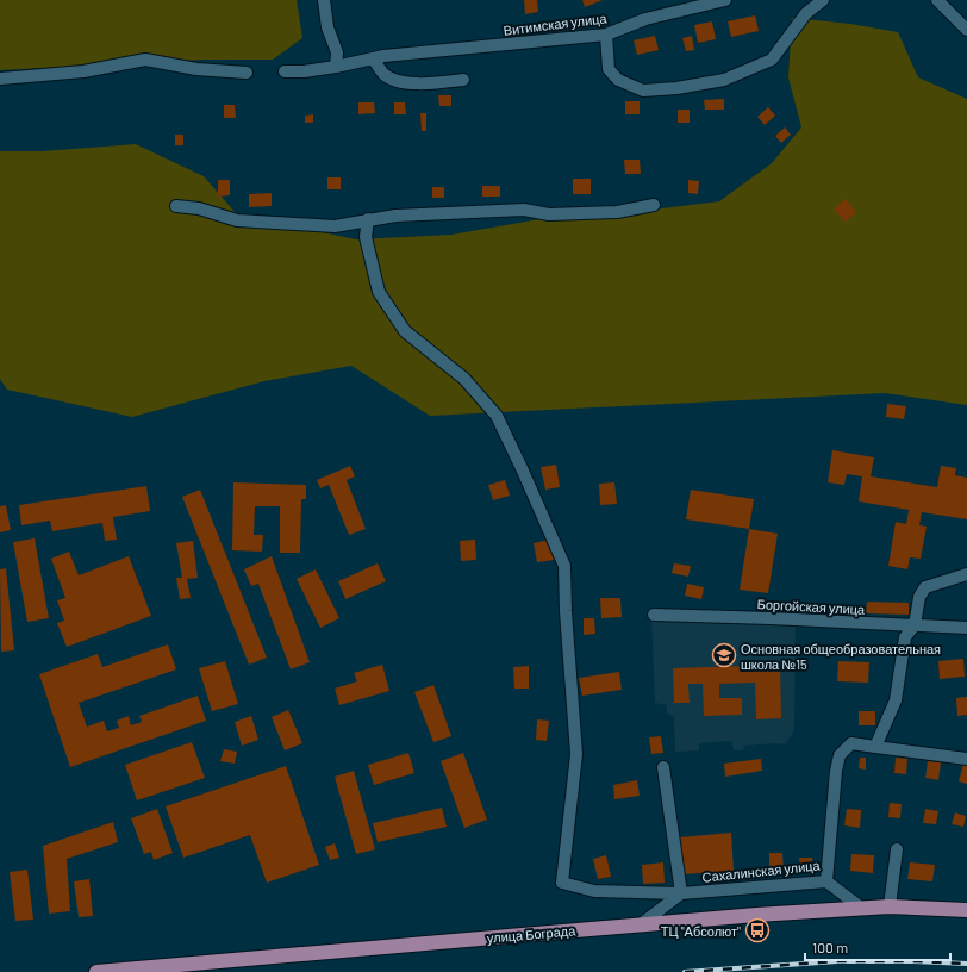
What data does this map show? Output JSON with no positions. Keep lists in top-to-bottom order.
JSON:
{
  "streets": {
    "main road": ["улица Бограда"],
    "street": ["Витимская улица", "Боргойская улица", "Сахалинская улица"]
  },
  "places": {
    "school or university": ["Основная общеобразовательная школа №15"],
    "bus stop": ["ТЦ \"Абсолют\""]
  },
  "scale_bar": "100 m"
}
